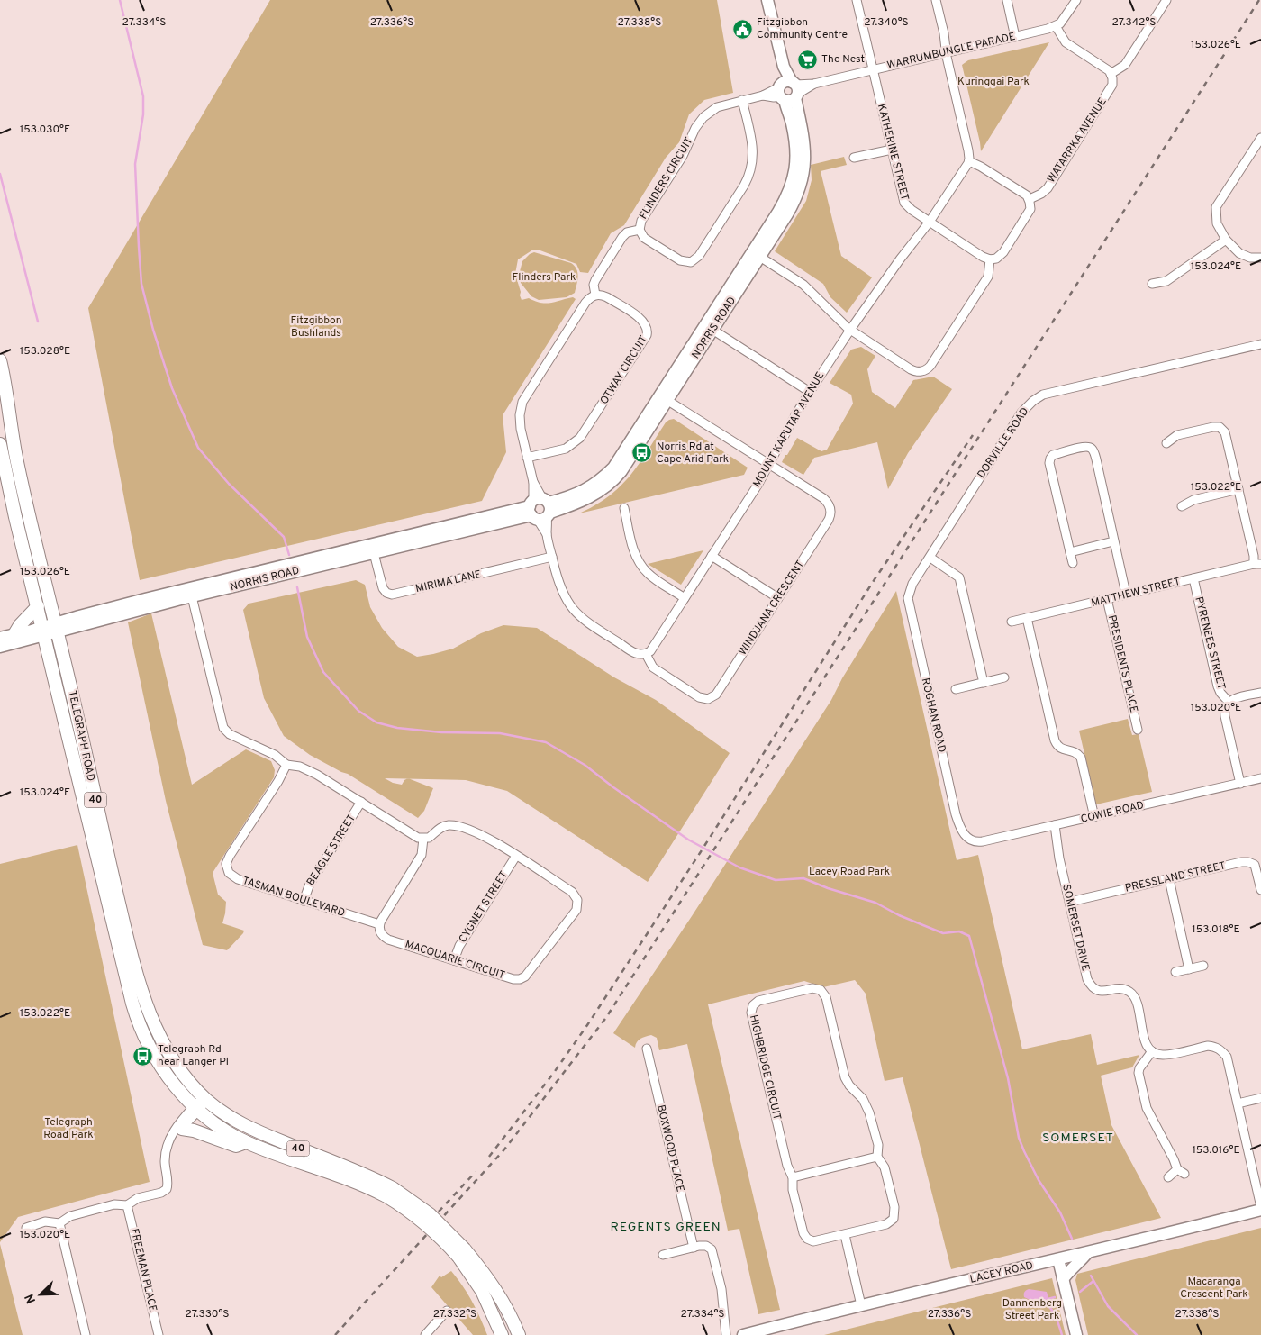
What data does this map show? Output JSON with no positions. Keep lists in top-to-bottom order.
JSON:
{
  "streets": {
    "main road": [
      "NORRIS ROAD",
      "TELEGRAPH ROAD",
      "40",
      "LACEY ROAD"
    ],
    "street": [
      "WARRUMBUNGLE PARADE",
      "WATARRKA AVENUE",
      "KATHERINE STREET",
      "FLINDERS CIRCUIT",
      "OTWAY CIRCUIT",
      "MOUNT KAPUTAR AVENUE",
      "DORVILLE ROAD",
      "MIRIMA LANE",
      "MATTHEW STREET",
      "WINDJANA CRESCENT",
      "PYRENEES STREET",
      "PRESIDENTS PLACE",
      "ROGHAN ROAD",
      "COWIE ROAD",
      "BEAGLE STREET",
      "PRESSLAND STREET",
      "TASMAN BOULEVARD",
      "CYGNET STREET",
      "SOMERSET DRIVE",
      "MACQUARIE CIRCUIT",
      "HIGHBRIDGE CIRCUIT",
      "BOXWOOD PLACE",
      "FREEMAN PLACE"
    ]
  },
  "crossings": [
    ["WARRUMBUNGLE PARADE", "KATHERINE STREET"],
    ["WARRUMBUNGLE PARADE", "FLINDERS CIRCUIT"],
    ["WARRUMBUNGLE PARADE", "NORRIS ROAD"],
    ["KATHERINE STREET", "MOUNT KAPUTAR AVENUE"],
    ["FLINDERS CIRCUIT", "NORRIS ROAD"],
    ["NORRIS ROAD", "MIRIMA LANE"],
    ["NORRIS ROAD", "WINDJANA CRESCENT"],
    ["NORRIS ROAD", "TELEGRAPH ROAD"],
    ["MOUNT KAPUTAR AVENUE", "WINDJANA CRESCENT"],
    ["DORVILLE ROAD", "ROGHAN ROAD"],
    ["MATTHEW STREET", "PYRENEES STREET"],
    ["MATTHEW STREET", "PRESIDENTS PLACE"],
    ["PYRENEES STREET", "COWIE ROAD"],
    ["ROGHAN ROAD", "COWIE ROAD"],
    ["TELEGRAPH ROAD", "40"],
    ["COWIE ROAD", "SOMERSET DRIVE"],
    ["BEAGLE STREET", "TASMAN BOULEVARD"],
    ["PRESSLAND STREET", "SOMERSET DRIVE"],
    ["TASMAN BOULEVARD", "MACQUARIE CIRCUIT"],
    ["CYGNET STREET", "MACQUARIE CIRCUIT"]
  ],
  "districts": ["SOMERSET", "REGENTS GREEN"],
  "parks": [
    "Kuringgai Park",
    "Flinders Park",
    "Fitzgibbon Bushlands",
    "Lacey Road Park",
    "Telegraph Road Park",
    "Macaranga Crescent Park",
    "Dannenberg Street Park"
  ],
  "places": {
    "public building": ["Fitzgibbon Community Centre"],
    "supermarket": ["The Nest"],
    "bus stop": ["Norris Rd at Cape Arid Park", "Telegraph Rd near Langer Pl"]
  },
  "north": "bottom left",
  "coordinates": [
    "27.334°S",
    "27.336°S",
    "27.338°S",
    "27.340°S",
    "27.342°S",
    "153.026°E",
    "153.030°E",
    "153.024°E",
    "153.028°E",
    "153.022°E",
    "153.020°E",
    "153.018°E",
    "153.016°E",
    "27.330°S",
    "27.332°S"
  ]
}
